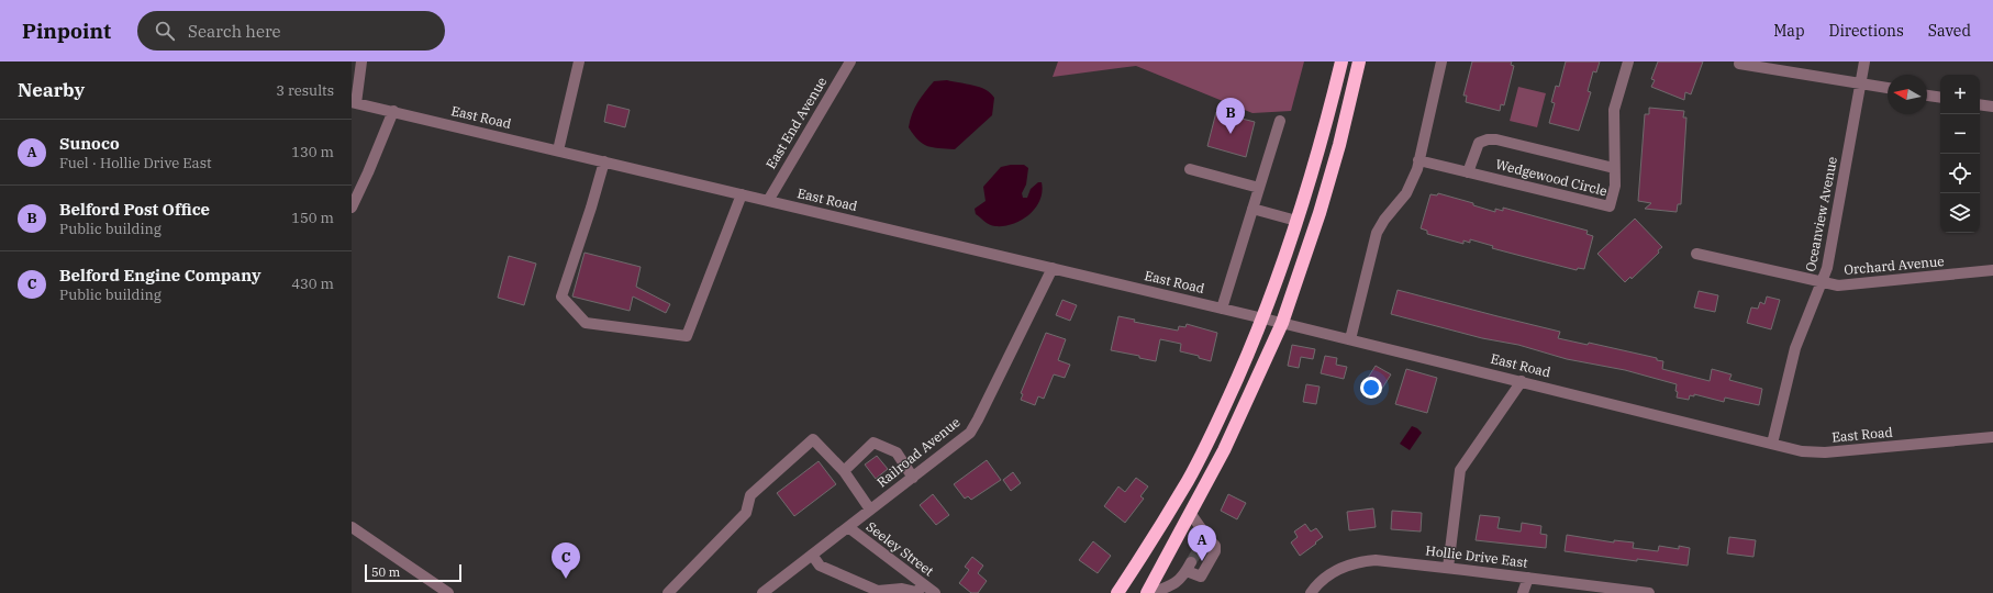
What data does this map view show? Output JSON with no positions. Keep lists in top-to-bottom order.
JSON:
{
  "streets": {
    "street": [
      "East Road",
      "East End Avenue",
      "Wedgewood Circle",
      "Oceanview Avenue",
      "Orchard Avenue",
      "Railroad Avenue",
      "Seeley Street",
      "Hollie Drive East"
    ]
  },
  "crossings": [
    ["East Road", "East End Avenue"],
    ["East Road", "Oceanview Avenue"],
    ["East Road", "Railroad Avenue"],
    ["Oceanview Avenue", "Orchard Avenue"],
    ["Railroad Avenue", "Seeley Street"]
  ],
  "scale_bar": "50 m",
  "north": "left",
  "page": {
    "header": "Pinpoint",
    "search": "Search here",
    "nav": ["Map", "Directions", "Saved"],
    "heading": ["Nearby", "3 results"],
    "map_buttons": ["+", "−"],
    "pins": ["B", "A", "C"],
    "list": [
      {
        "mark": "A",
        "name": "Sunoco",
        "note": "Fuel · Hollie Drive East",
        "value": "130 m"
      },
      {
        "mark": "B",
        "name": "Belford Post Office",
        "note": "Public building",
        "value": "150 m"
      },
      {
        "mark": "C",
        "name": "Belford Engine Company",
        "note": "Public building",
        "value": "430 m"
      }
    ],
    "scale": "50 m"
  }
}
